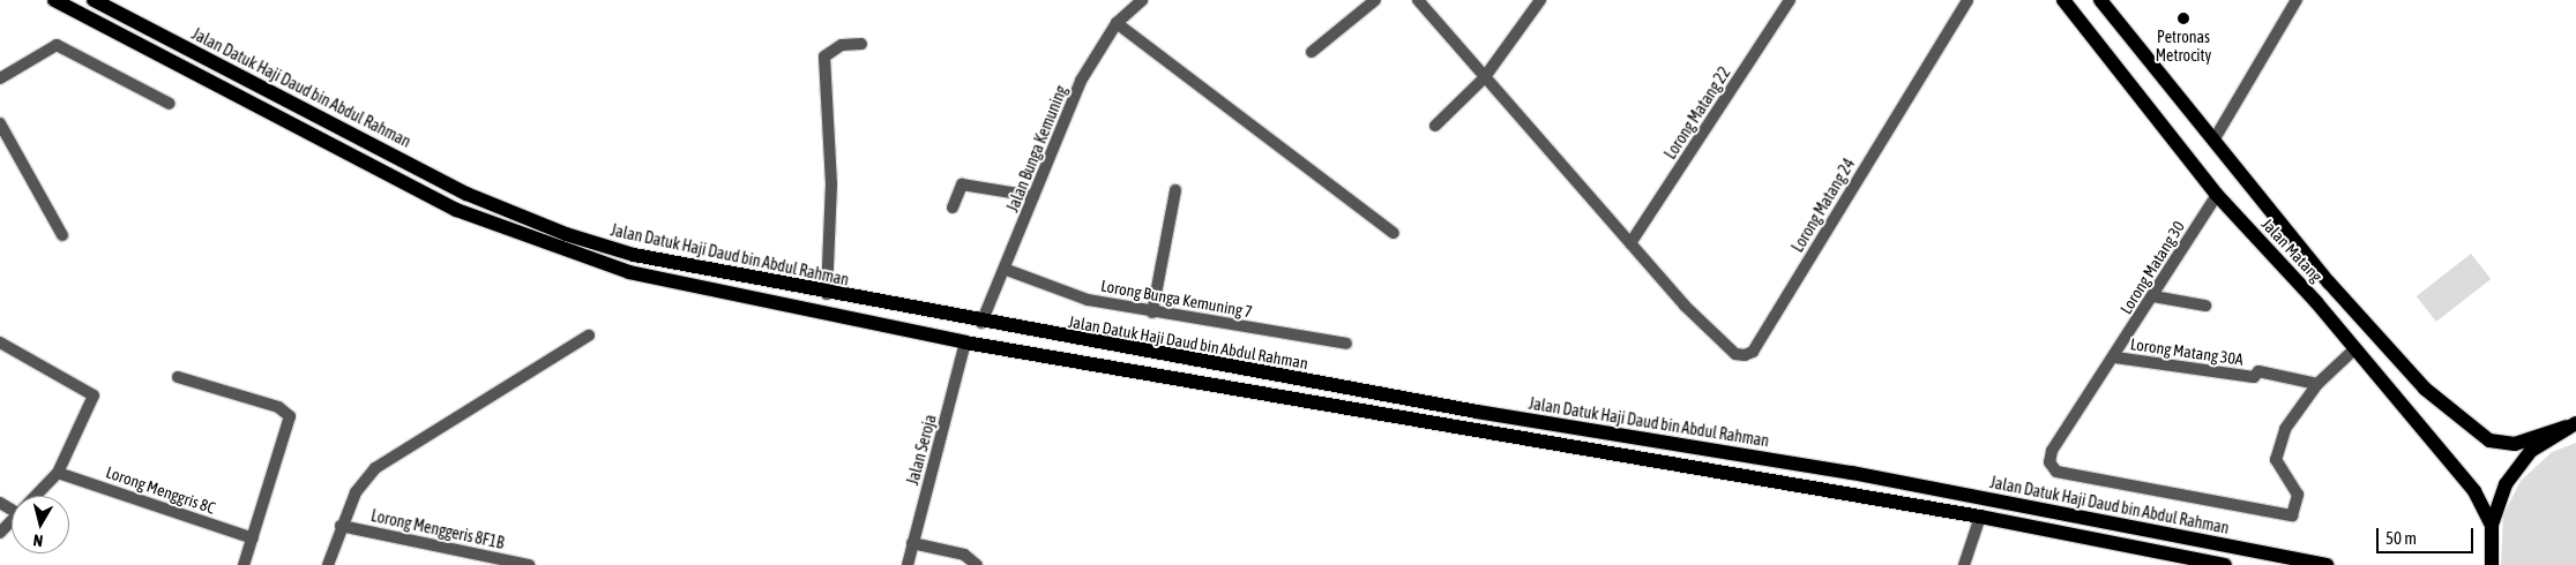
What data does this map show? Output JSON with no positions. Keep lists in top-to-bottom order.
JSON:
{
  "streets": {
    "main road": ["Jalan Datuk Haji Daud bin Abdul Rahman", "Jalan Matang"],
    "street": [
      "Lorong Matang 22",
      "Jalan Bunga Kemuning",
      "Lorong Matang 24",
      "Lorong Matang 30",
      "Lorong Bunga Kemuning 7",
      "Lorong Matang 30A",
      "Jalan Seroja",
      "Lorong Menggris 8C",
      "Lorong Menggeris 8F1B"
    ]
  },
  "crossings": [
    ["Jalan Datuk Haji Daud bin Abdul Rahman", "Jalan Bunga Kemuning"],
    ["Lorong Matang 22", "Lorong Matang 24"],
    ["Jalan Bunga Kemuning", "Lorong Bunga Kemuning 7"],
    ["Jalan Matang", "Lorong Matang 30"],
    ["Lorong Matang 30", "Lorong Matang 30A"]
  ],
  "places": ["Petronas Metrocity"],
  "scale_bar": "50 m",
  "north": "bottom"
}
